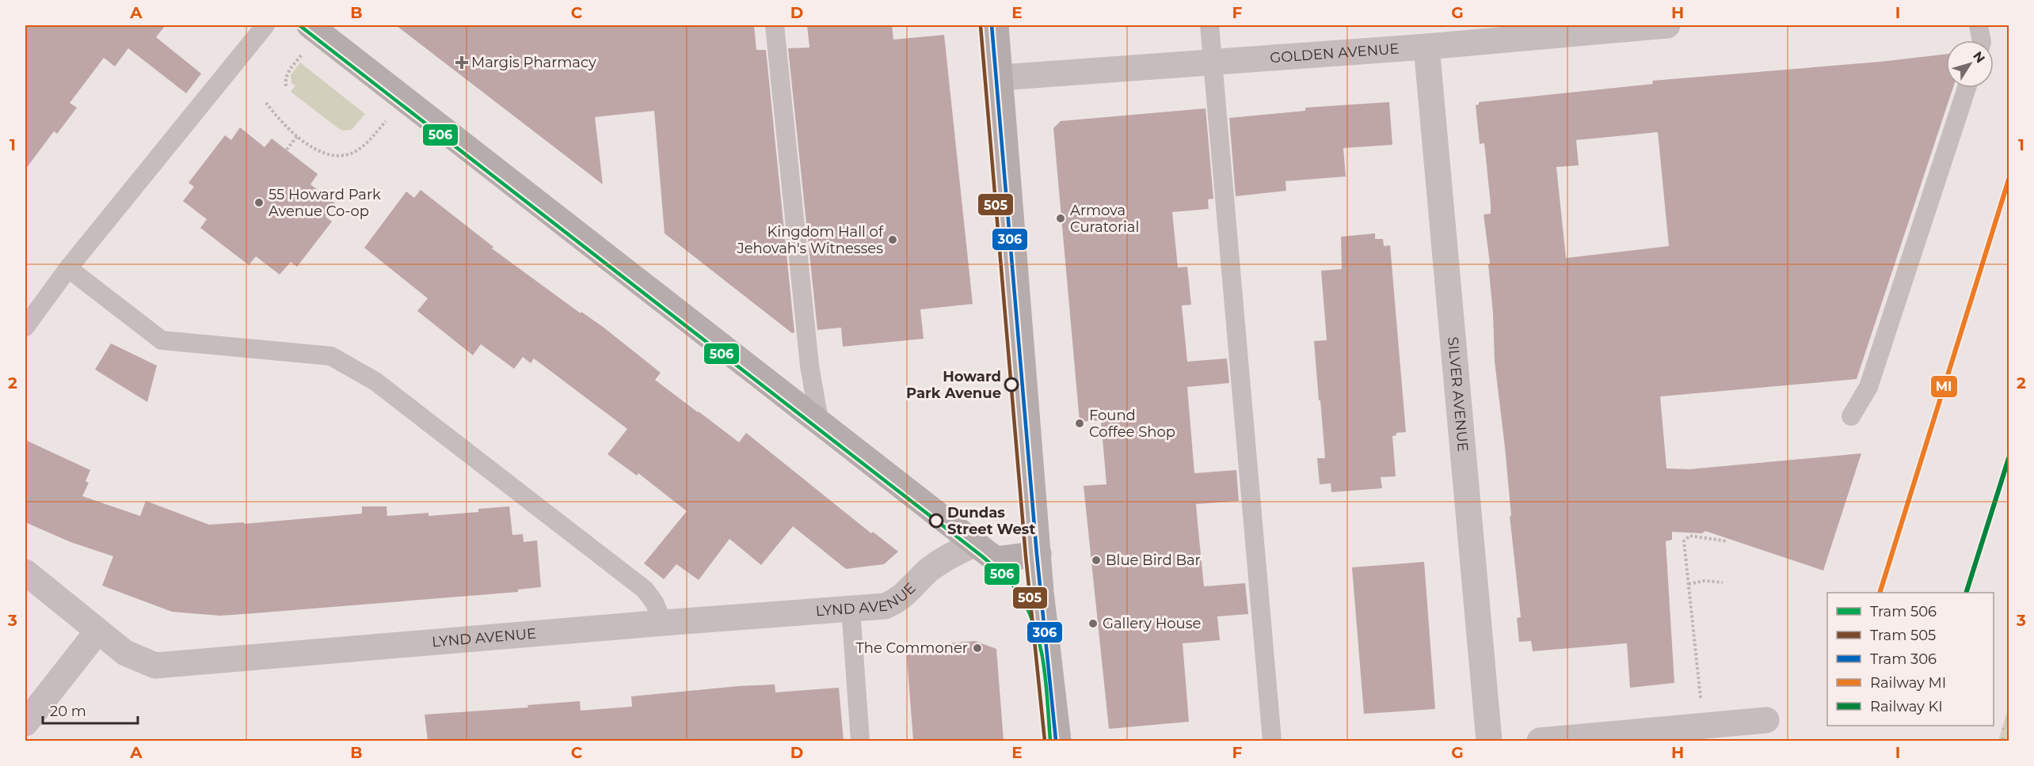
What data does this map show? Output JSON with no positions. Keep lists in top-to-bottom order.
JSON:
{
  "streets": {
    "street": ["GOLDEN AVENUE", "SILVER AVENUE", "LYND AVENUE"]
  },
  "crossings": [
    ["GOLDEN AVENUE", "SILVER AVENUE"]
  ],
  "places": {
    "health": ["Margis Pharmacy"],
    "other": [
      "55 Howard Park Avenue Co-op",
      "Armova Curatorial",
      "Kingdom Hall of Jehovah's Witnesses",
      "Howard Park Avenue",
      "Found Coffee Shop",
      "Dundas Street West",
      "Blue Bird Bar",
      "Gallery House",
      "The Commoner"
    ]
  },
  "lines": [
    "tram line 506",
    "tram line 306",
    "tram line 505",
    "rail line MI",
    "rail line KI"
  ],
  "legend": [
    "Tram 506",
    "Tram 505",
    "Tram 306",
    "Railway MI",
    "Railway KI"
  ],
  "scale_bar": "20 m",
  "north": "top right",
  "grid": {
    "columns": [
      "A",
      "B",
      "C",
      "D",
      "E",
      "F",
      "G",
      "H",
      "I"
    ],
    "rows": ["1", "2", "3"]
  }
}
